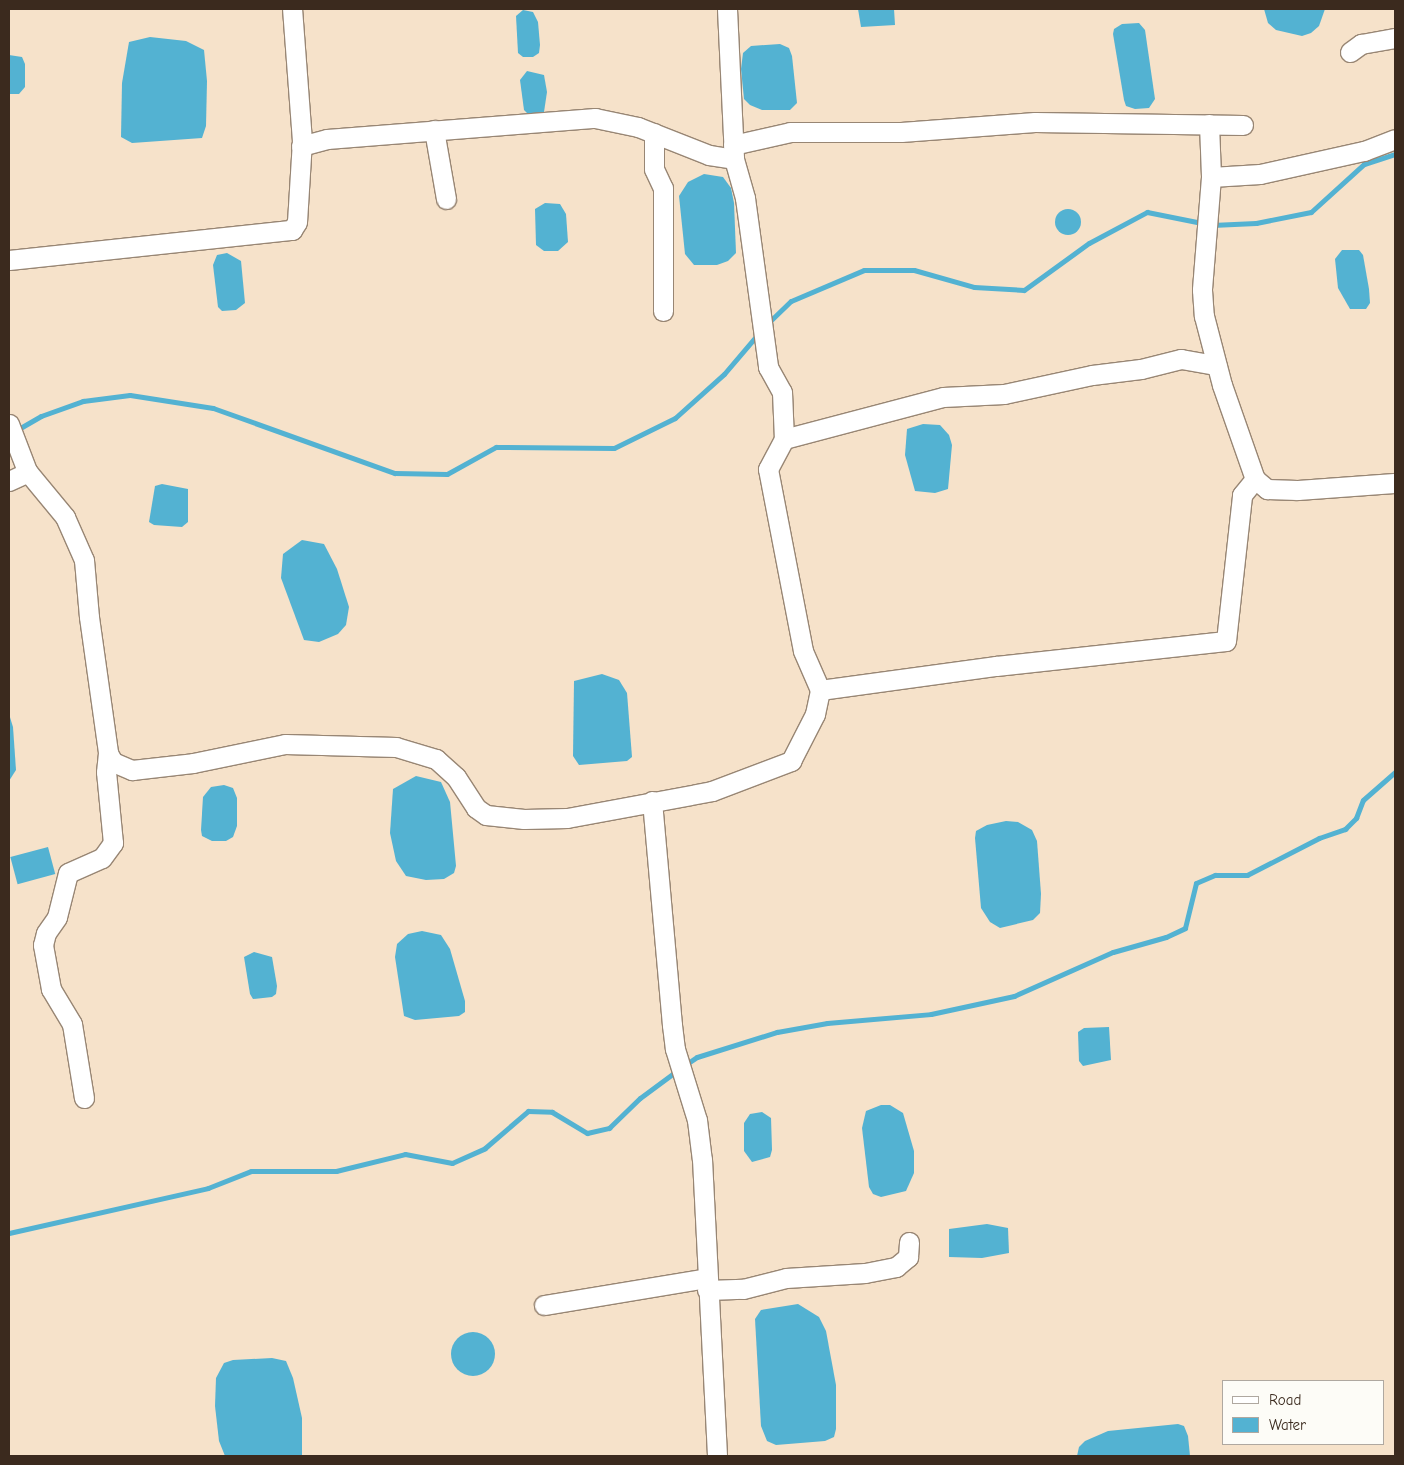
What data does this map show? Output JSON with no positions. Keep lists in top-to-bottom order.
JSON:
{
  "legend": ["Road", "Water"]
}
